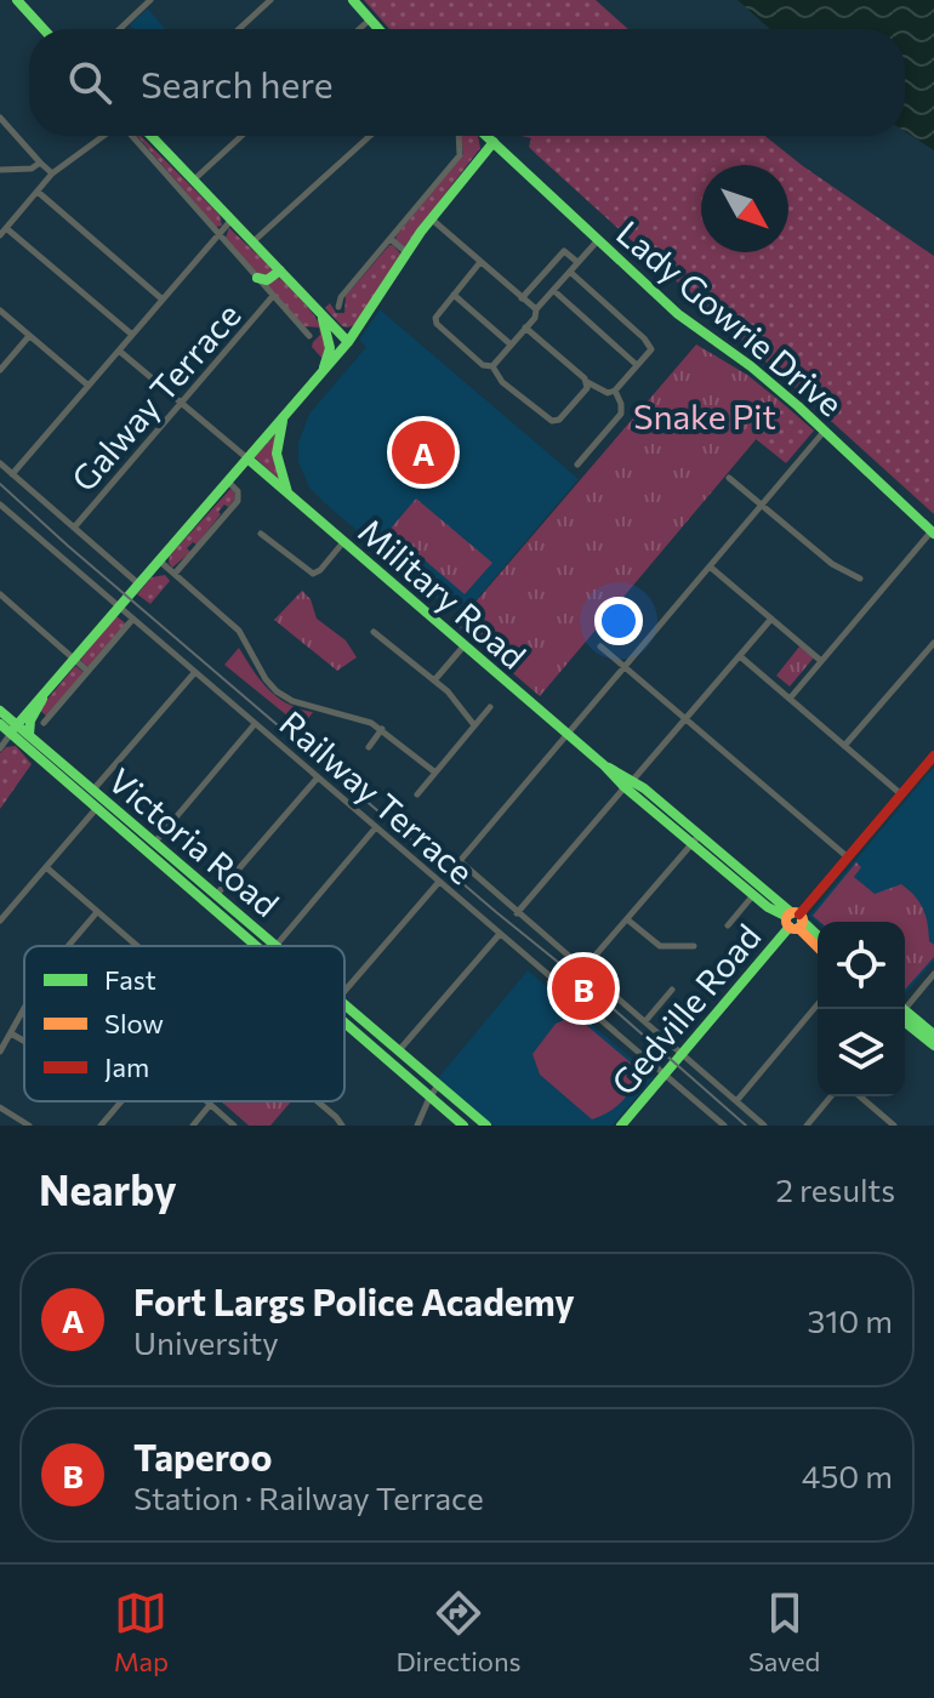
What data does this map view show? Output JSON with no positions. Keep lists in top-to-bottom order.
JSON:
{
  "streets": {
    "main road": [
      "Lady Gowrie Drive",
      "Military Road",
      "Victoria Road",
      "Gedville Road"
    ],
    "street": ["Galway Terrace", "Railway Terrace"]
  },
  "crossings": [
    ["Military Road", "Railway Terrace"],
    ["Military Road", "Gedville Road"],
    ["Railway Terrace", "Gedville Road"]
  ],
  "parks": ["Snake Pit"],
  "legend": ["Fast", "Slow", "Jam"],
  "north": "bottom right",
  "page": {
    "search": "Search here",
    "pins": ["A", "B"],
    "heading": ["Nearby", "2 results"],
    "list": [
      {
        "mark": "A",
        "name": "Fort Largs Police Academy",
        "note": "University",
        "value": "310 m"
      },
      {
        "mark": "B",
        "name": "Taperoo",
        "note": "Station · Railway Terrace",
        "value": "450 m"
      }
    ],
    "nav": ["Map", "Directions", "Saved"]
  }
}
